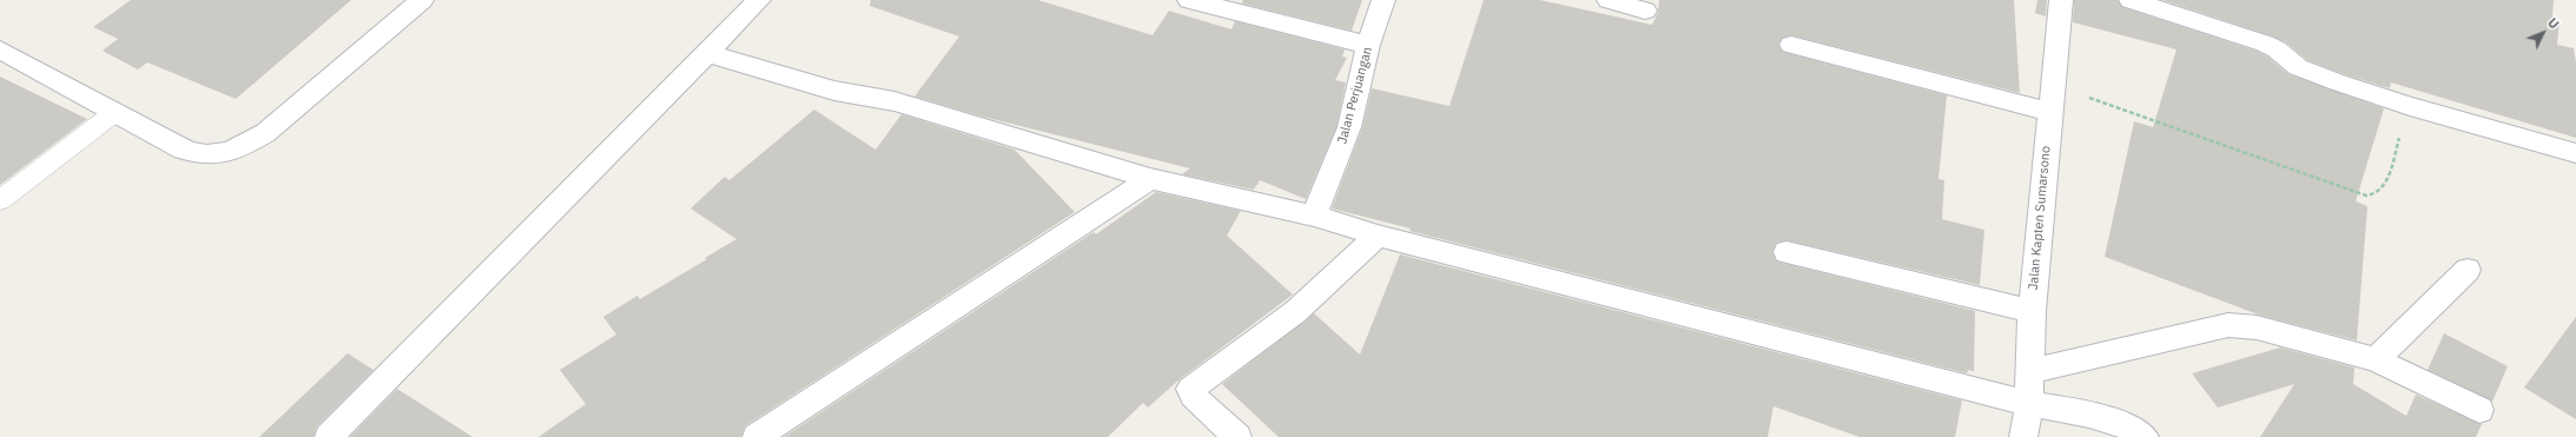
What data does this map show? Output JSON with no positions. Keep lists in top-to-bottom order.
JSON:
{
  "streets": {
    "street": ["Jalan Perjuangan", "Jalan Kapten Sumarsono"]
  },
  "north": "top right"
}
